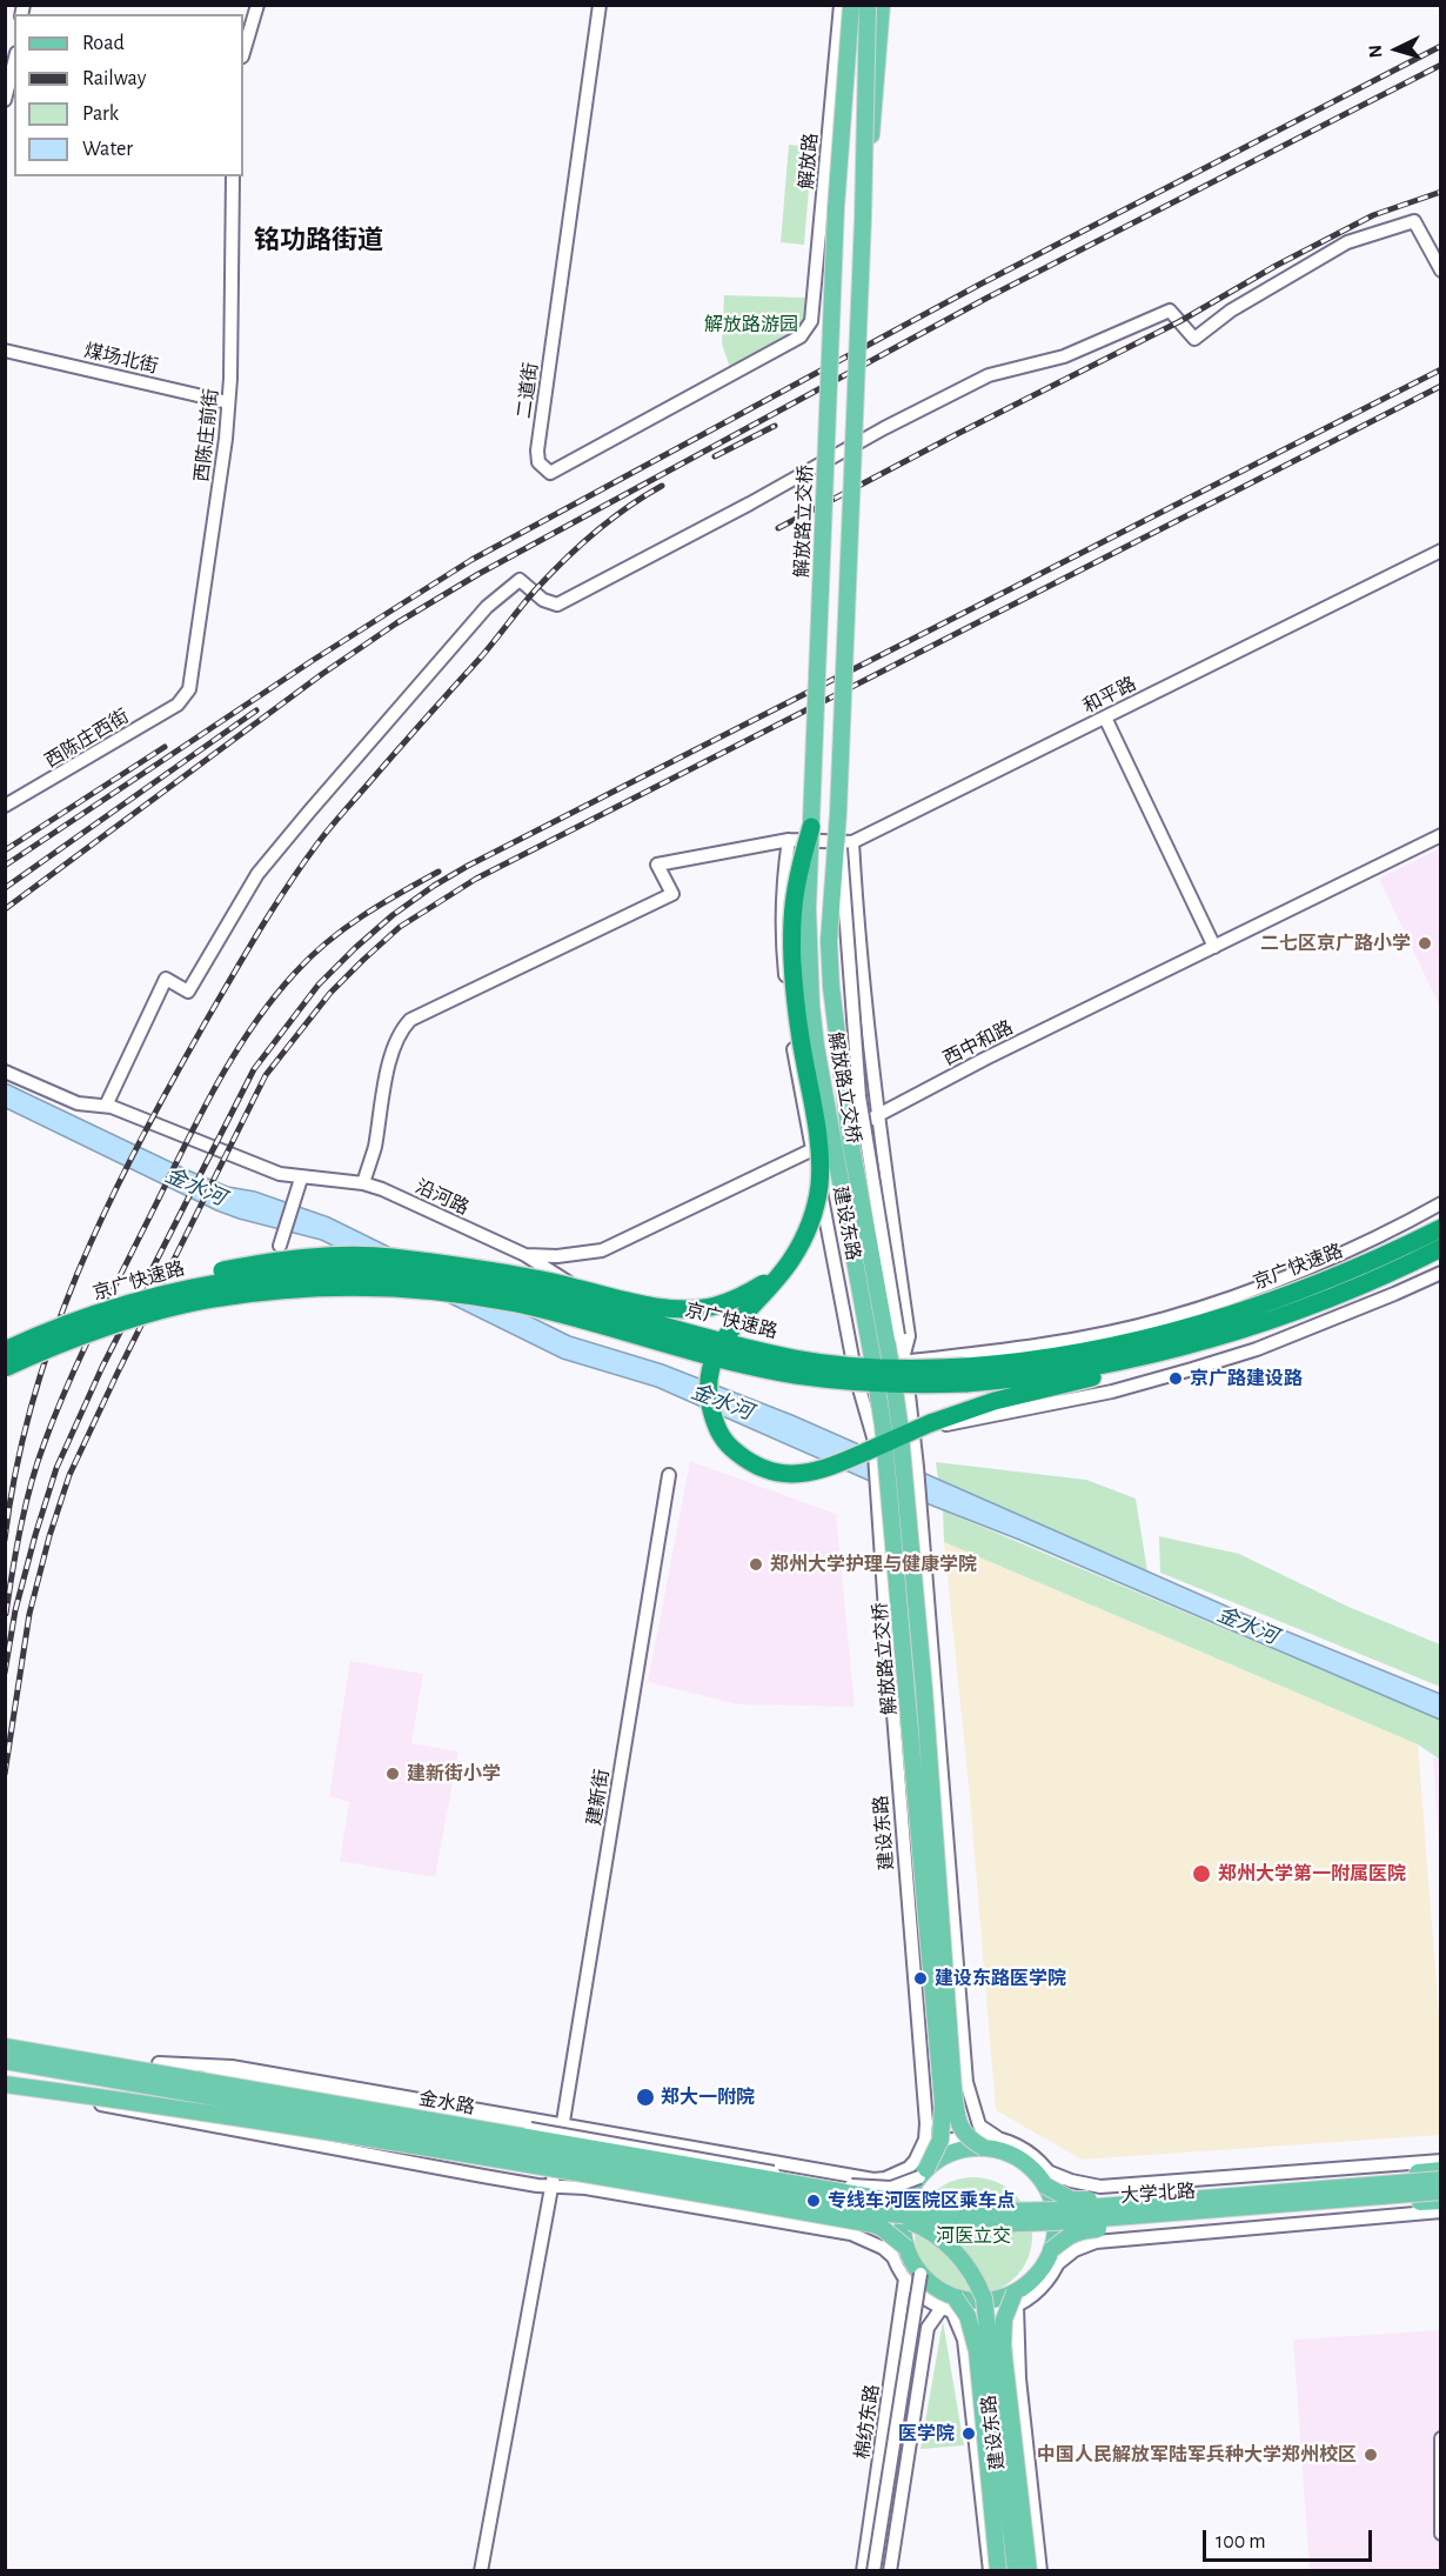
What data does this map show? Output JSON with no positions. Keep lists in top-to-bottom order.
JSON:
{
  "streets": {
    "highway": ["京广快速路"],
    "main road": [
      "解放路立交桥",
      "建设东路",
      "金水路",
      "大学北路"
    ],
    "street": [
      "解放路",
      "煤场北街",
      "二道街",
      "西陈庄前街",
      "和平路",
      "西陈庄西街",
      "西中和路",
      "沿河路",
      "建新街",
      "棉纺东路"
    ]
  },
  "crossings": [
    ["解放路", "二道街"],
    ["煤场北街", "西陈庄前街"],
    ["西陈庄前街", "西陈庄西街"],
    ["解放路立交桥", "建设东路"],
    ["和平路", "沿河路"],
    ["和平路", "建设东路"],
    ["西中和路", "沿河路"],
    ["西中和路", "建设东路"],
    ["沿河路", "建设东路"],
    ["金水路", "大学北路"]
  ],
  "districts": ["铭功路街道"],
  "water": ["金水河"],
  "parks": ["解放路游园", "河医立交"],
  "places": [
    "二七区京广路小学",
    "京广路建设路",
    "郑州大学护理与健康学院",
    "建新街小学",
    "郑州大学第一附属医院",
    "建设东路医学院",
    "郑大一附院",
    "专线车河医院区乘车点",
    "医学院",
    "中国人民解放军陆军兵种大学郑州校区"
  ],
  "legend": [
    "Road",
    "Railway",
    "Park",
    "Water"
  ],
  "scale_bar": "100 m",
  "north": "left"
}
